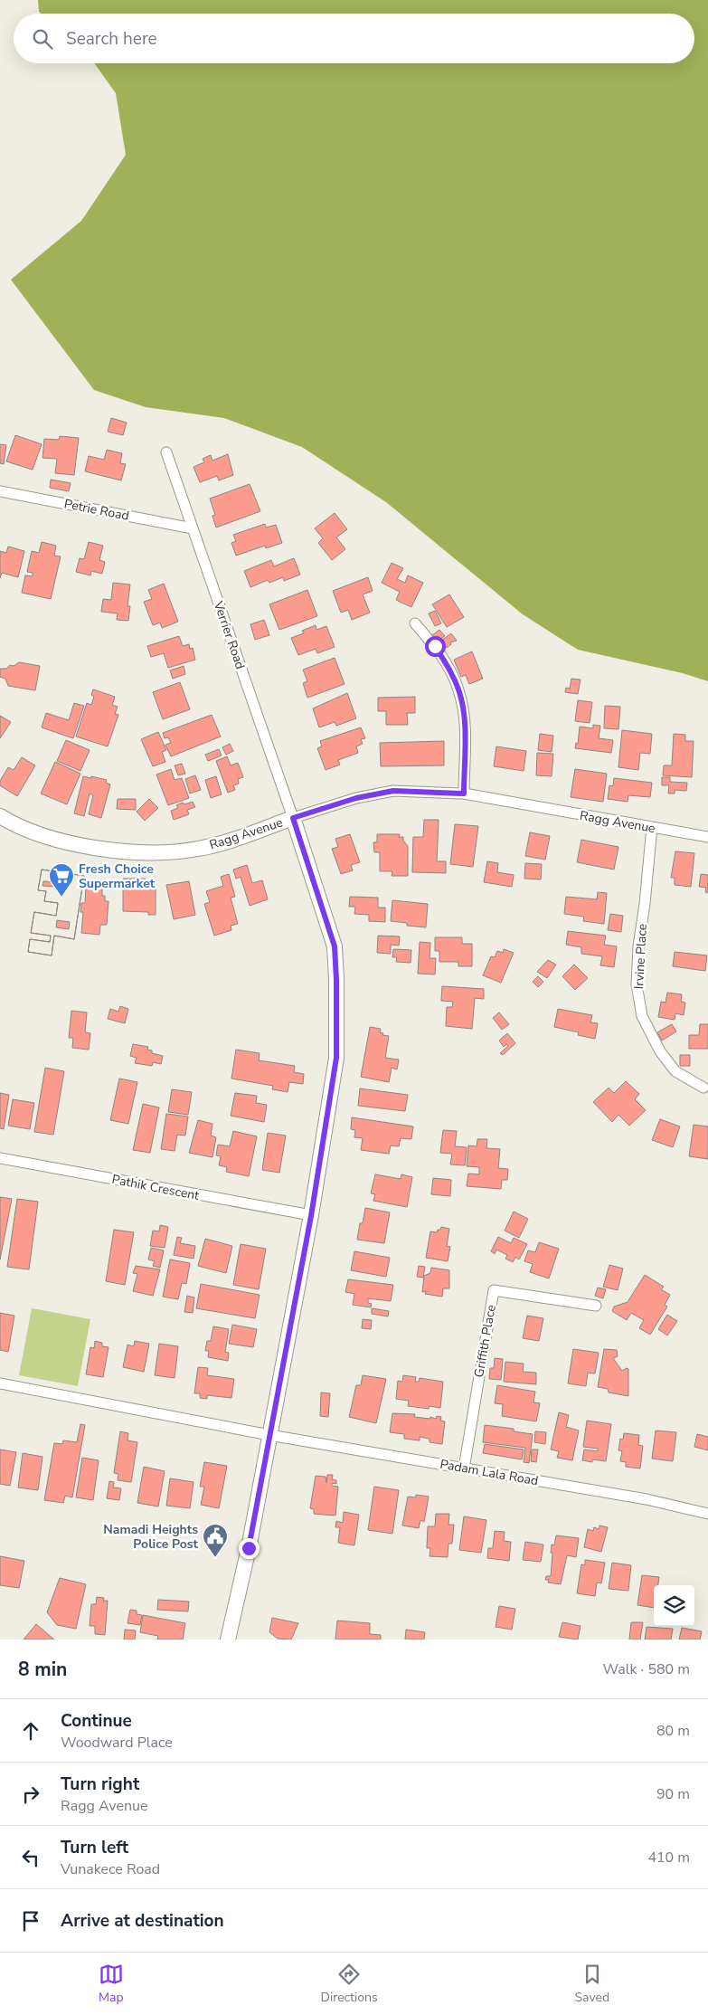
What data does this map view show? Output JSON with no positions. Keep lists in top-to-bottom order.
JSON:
{
  "streets": {
    "main road": ["Ragg Avenue"],
    "street": [
      "Petrie Road",
      "Verrier Road",
      "Irvine Place",
      "Pathik Crescent",
      "Griffith Place",
      "Padam Lala Road"
    ]
  },
  "crossings": [
    ["Petrie Road", "Verrier Road"],
    ["Verrier Road", "Ragg Avenue"],
    ["Ragg Avenue", "Irvine Place"],
    ["Griffith Place", "Padam Lala Road"]
  ],
  "places": {
    "supermarket": ["Fresh Choice Supermarket"],
    "public building": ["Namadi Heights Police Post"]
  },
  "page": {
    "search": "Search here",
    "heading": ["8 min", "Walk · 580 m"],
    "list": [
      ["Continue", "Woodward Place", "80 m"],
      ["Turn right", "Ragg Avenue", "90 m"],
      ["Turn left", "Vunakece Road", "410 m"],
      "Arrive at destination"
    ],
    "nav": ["Map", "Directions", "Saved"]
  }
}
